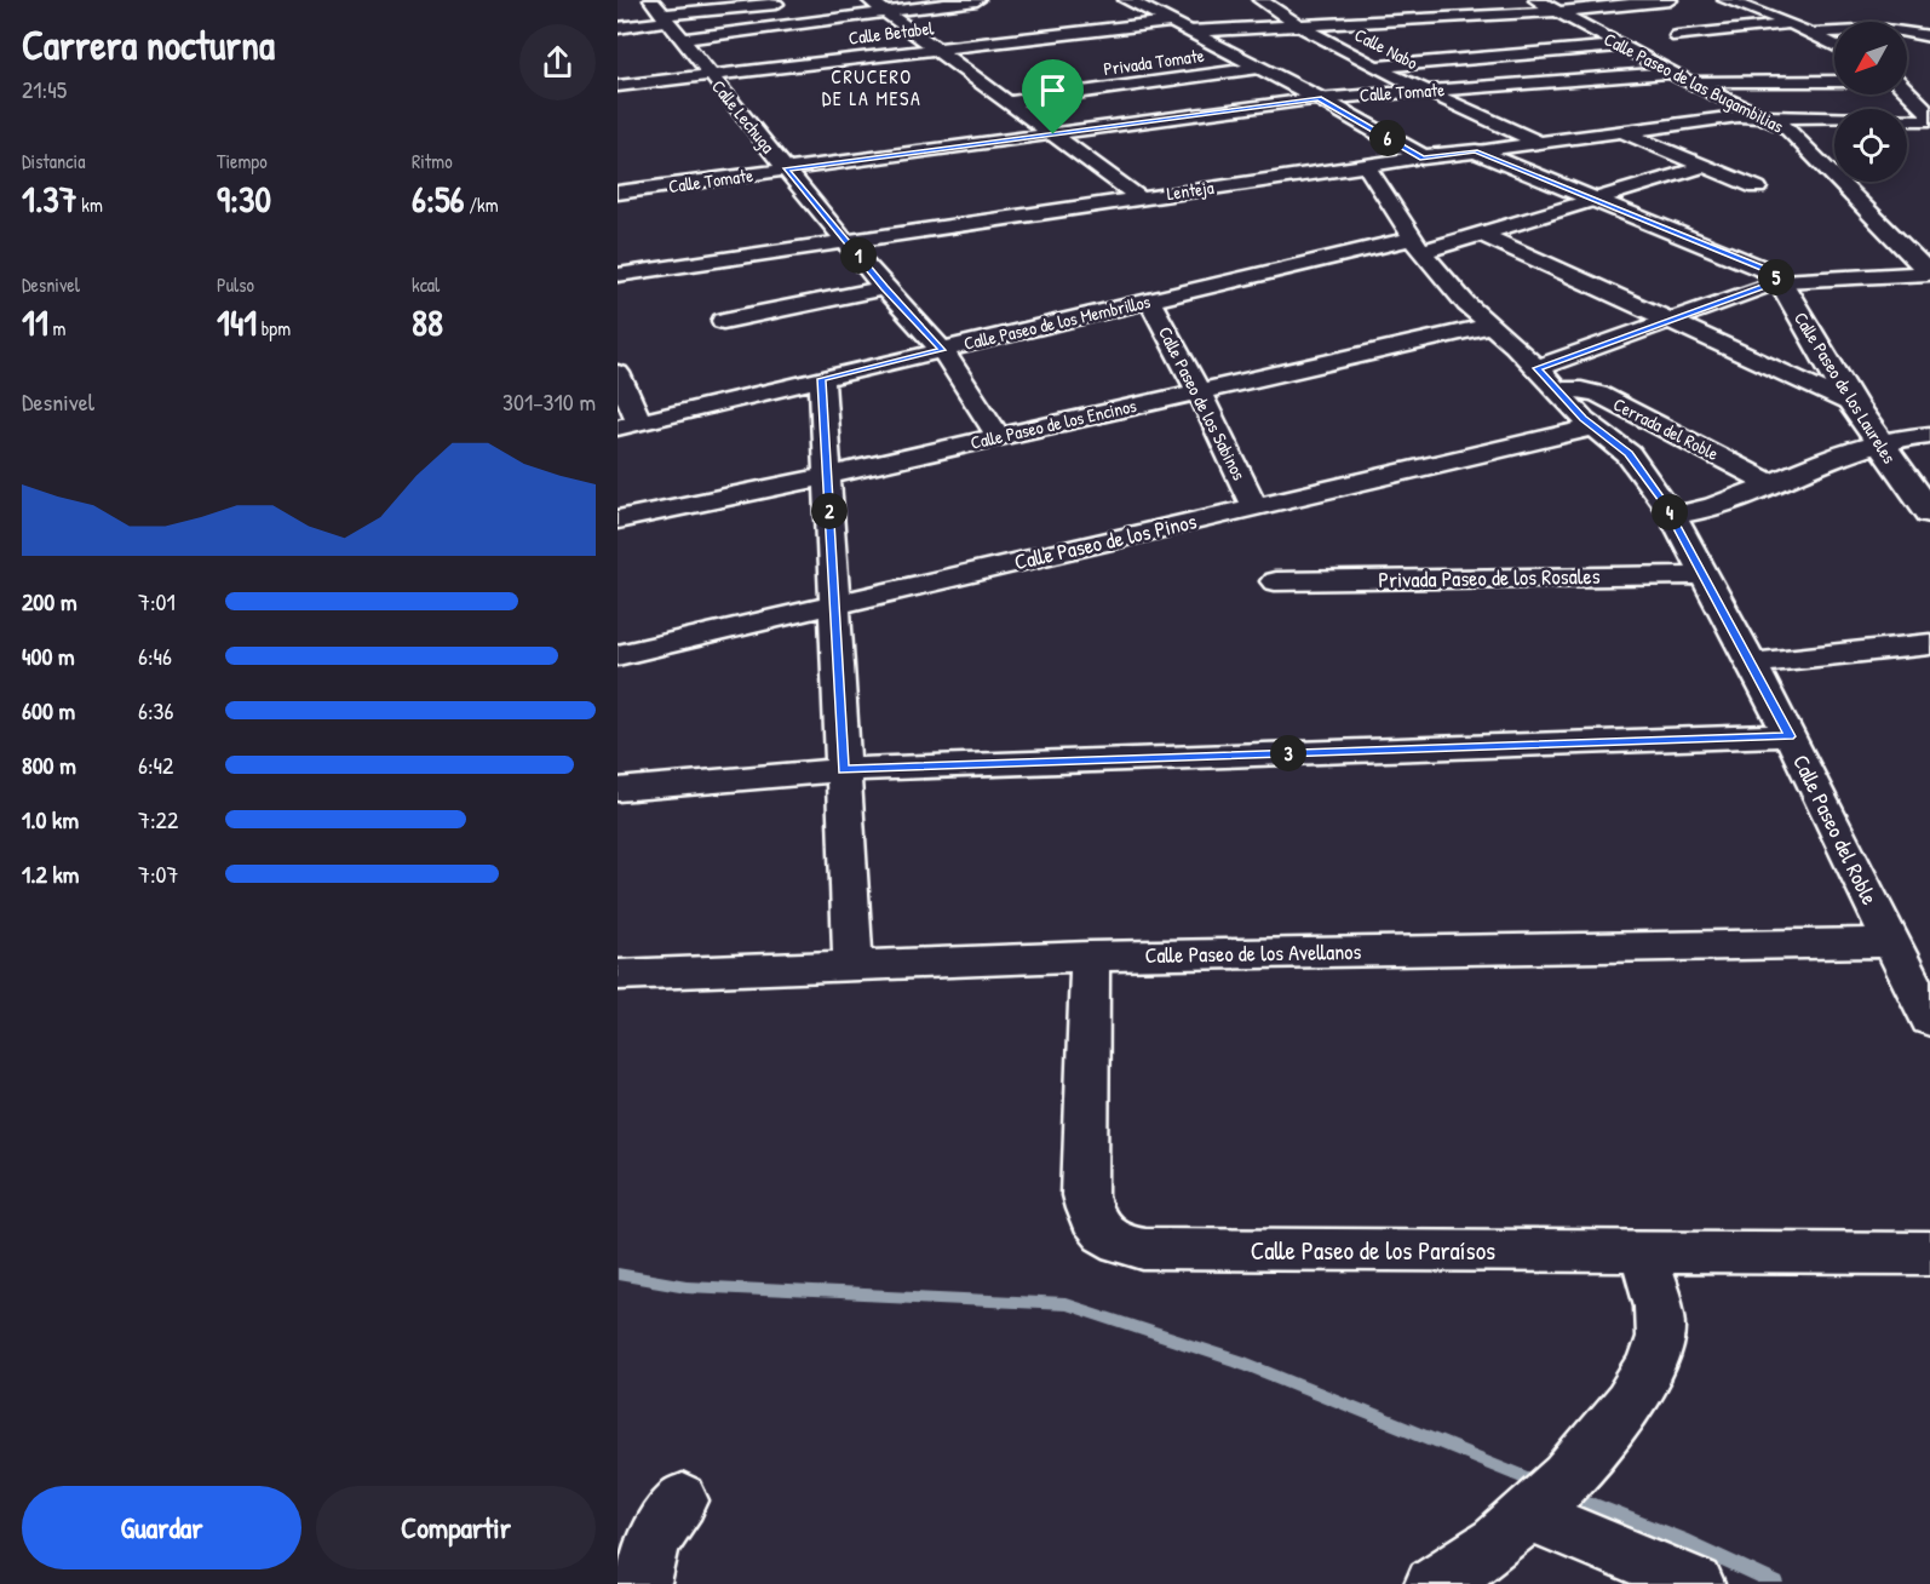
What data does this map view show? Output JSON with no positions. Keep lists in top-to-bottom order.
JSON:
{
  "streets": {
    "street": [
      "Calle Betabel",
      "Calle Nabo",
      "Privada Tomate",
      "Calle Paseo de las Bugambilias",
      "Calle Tomate",
      "Calle Lechuga",
      "Lenteja",
      "Calle Paseo de los Membrillos",
      "Calle Paseo de los Laureles",
      "Calle Paseo de los Sabinos",
      "Calle Paseo de los Encinos",
      "Cerrada del Roble",
      "Calle Paseo de los Pinos",
      "Privada Paseo de los Rosales",
      "Calle Paseo del Roble",
      "Calle Paseo de los Avellanos",
      "Calle Paseo de los Paraísos"
    ]
  },
  "crossings": [
    ["Calle Betabel", "Calle Lechuga"],
    ["Calle Nabo", "Calle Tomate"],
    ["Calle Nabo", "Lenteja"],
    ["Calle Paseo de las Bugambilias", "Calle Tomate"],
    ["Calle Paseo de las Bugambilias", "Lenteja"],
    ["Calle Tomate", "Calle Lechuga"],
    ["Calle Lechuga", "Lenteja"],
    ["Calle Lechuga", "Calle Paseo de los Membrillos"],
    ["Calle Lechuga", "Calle Paseo de los Encinos"],
    ["Lenteja", "Calle Paseo de los Laureles"],
    ["Lenteja", "Calle Paseo del Roble"],
    ["Calle Paseo de los Membrillos", "Calle Paseo de los Laureles"],
    ["Calle Paseo de los Membrillos", "Calle Paseo de los Sabinos"],
    ["Calle Paseo de los Membrillos", "Calle Paseo del Roble"],
    ["Calle Paseo de los Sabinos", "Calle Paseo de los Encinos"],
    ["Calle Paseo de los Sabinos", "Calle Paseo de los Pinos"],
    ["Calle Paseo de los Encinos", "Calle Paseo del Roble"],
    ["Cerrada del Roble", "Calle Paseo del Roble"],
    ["Calle Paseo de los Pinos", "Calle Paseo del Roble"],
    ["Privada Paseo de los Rosales", "Calle Paseo del Roble"],
    ["Calle Paseo del Roble", "Calle Paseo de los Avellanos"],
    ["Calle Paseo de los Avellanos", "Calle Paseo de los Paraísos"]
  ],
  "districts": ["CRUCERO DE LA MESA"],
  "north": "bottom left",
  "page": {
    "heading": ["Carrera nocturna", "21:45"],
    "pins": [
      "6",
      "1",
      "5",
      "2",
      "4",
      "3"
    ],
    "stats": [
      ["Distancia", "1.37 km"],
      ["Tiempo", "9:30"],
      ["Ritmo", "6:56 /km"],
      ["Desnivel", "11 m"],
      ["Pulso", "141 bpm"],
      ["kcal", "88"]
    ],
    "chart": ["Desnivel", "301–310 m"],
    "list": [
      {
        "name": "200 m",
        "note": "7:01"
      },
      {
        "name": "400 m",
        "note": "6:46"
      },
      {
        "name": "600 m",
        "note": "6:36"
      },
      {
        "name": "800 m",
        "note": "6:42"
      },
      {
        "name": "1.0 km",
        "note": "7:22"
      },
      {
        "name": "1.2 km",
        "note": "7:07"
      }
    ],
    "buttons": ["Guardar", "Compartir"]
  }
}
